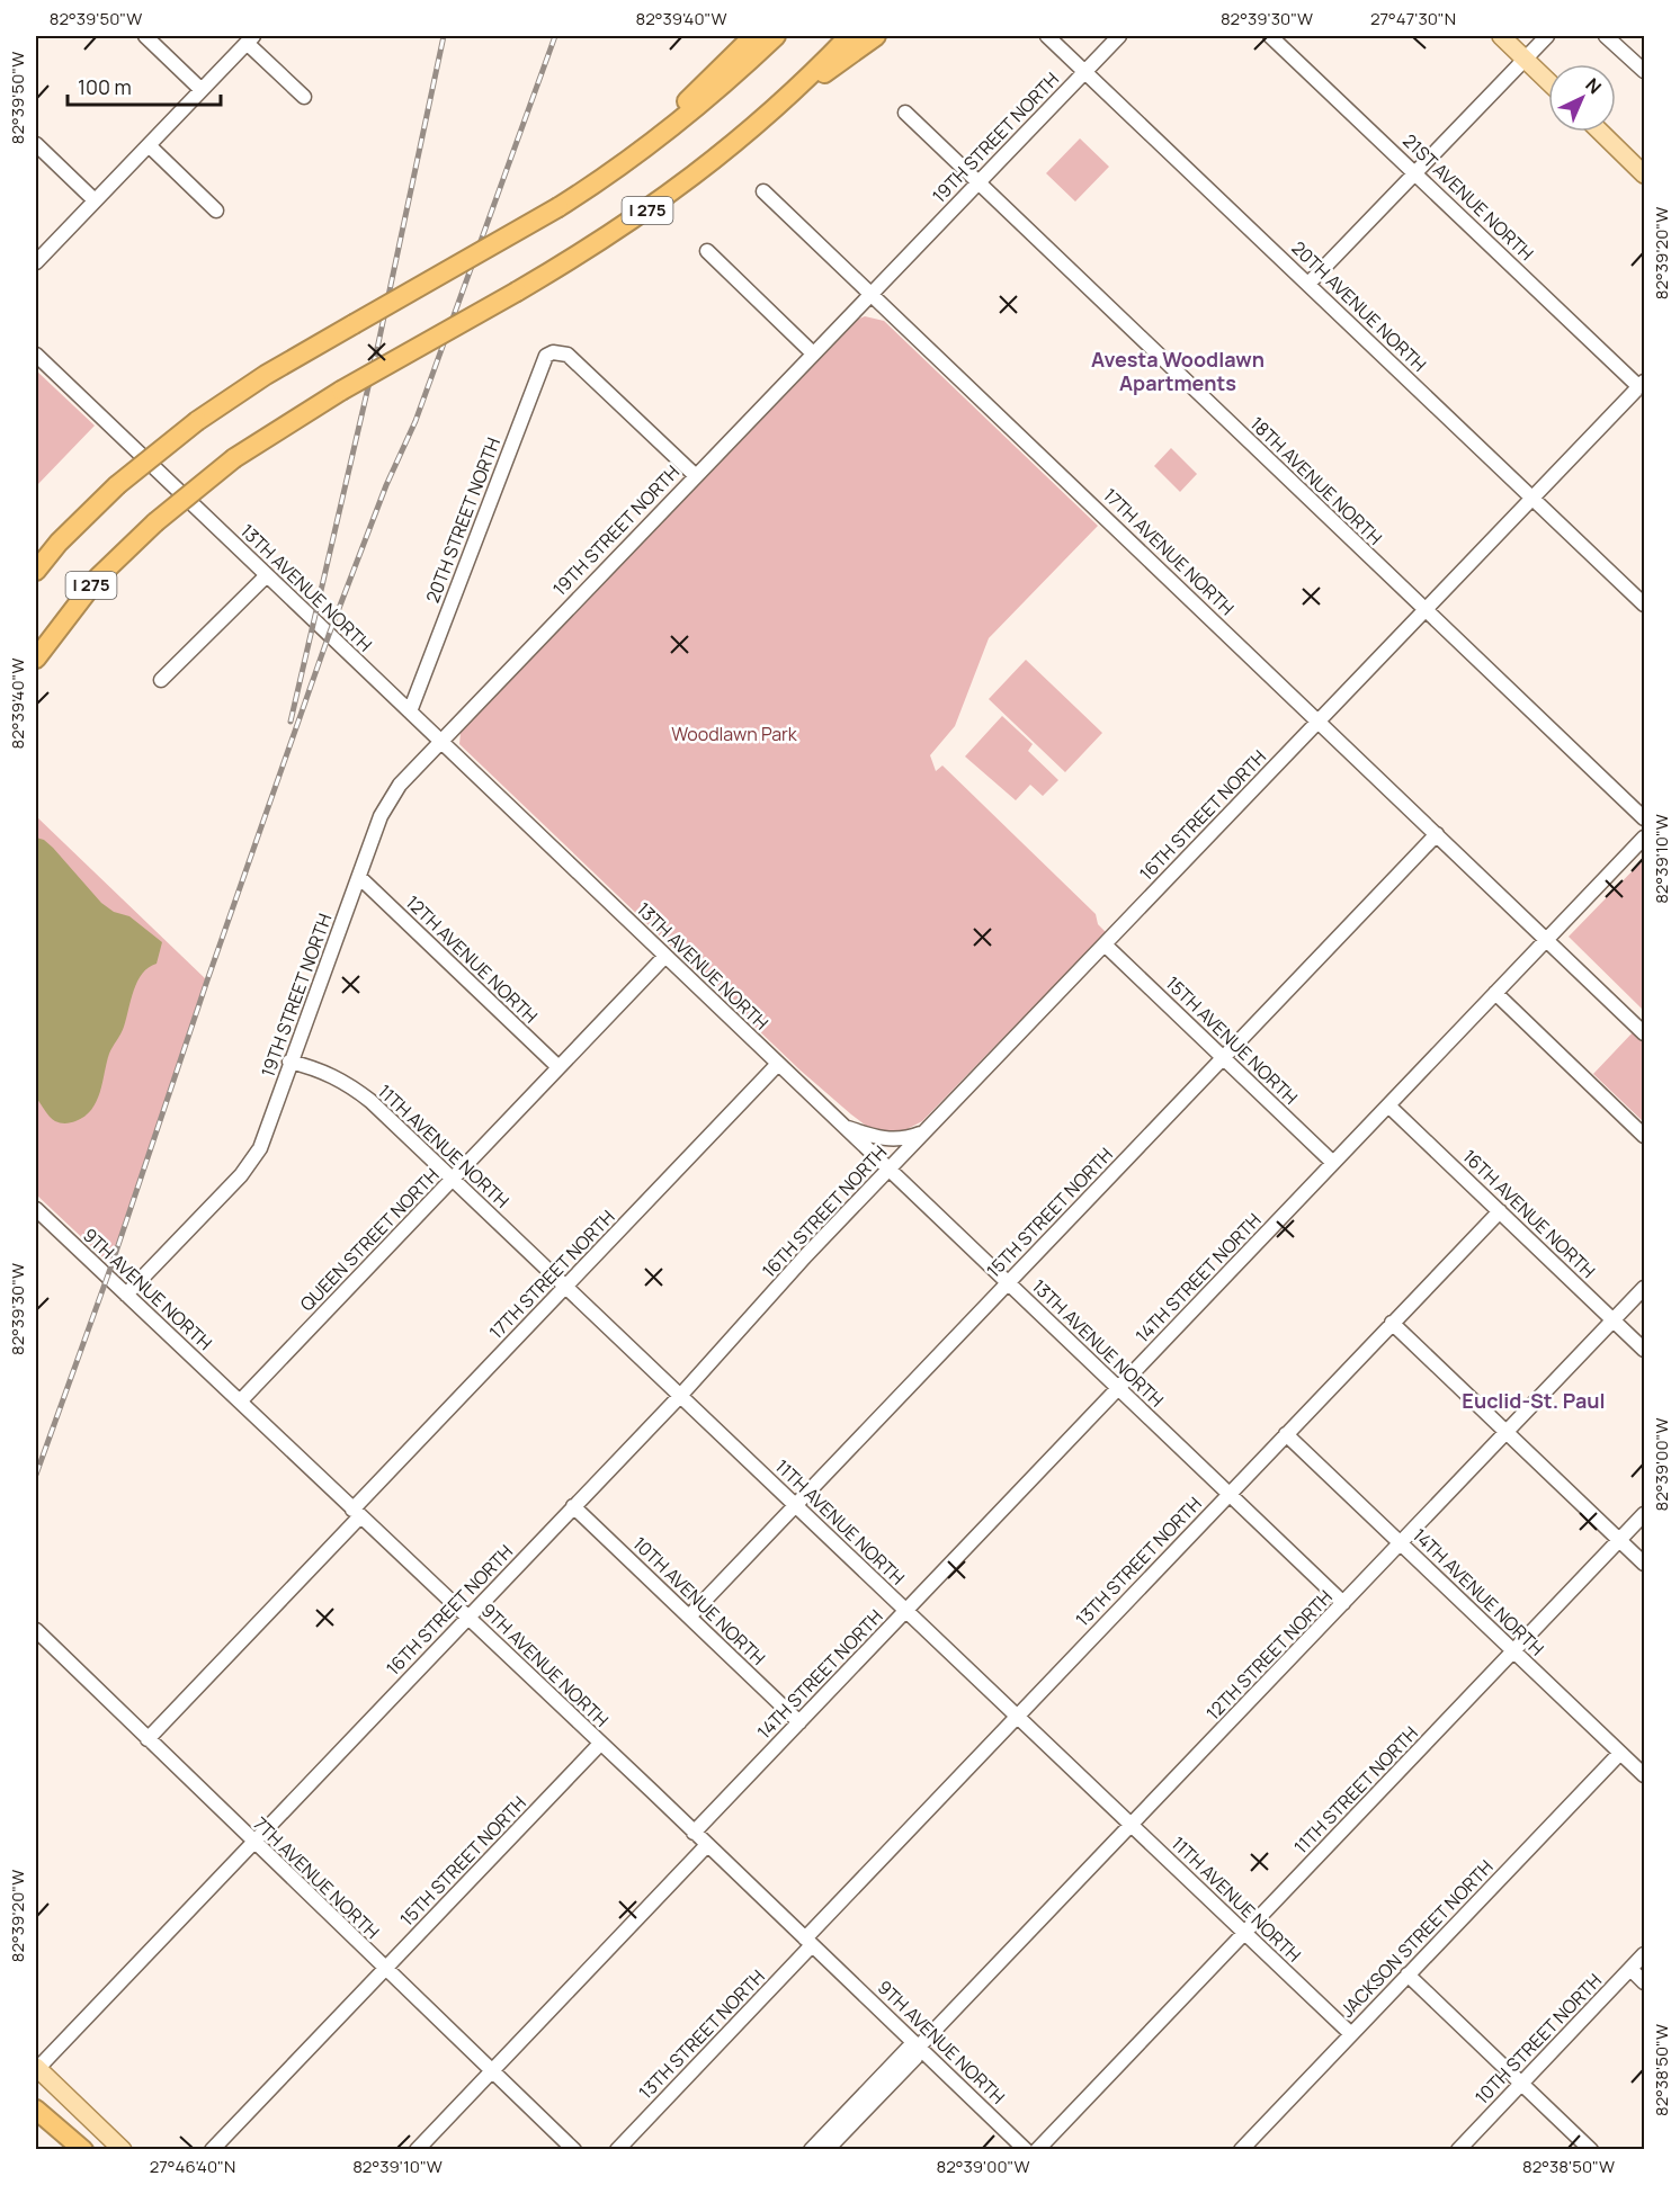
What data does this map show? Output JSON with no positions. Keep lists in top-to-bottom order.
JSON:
{
  "streets": {
    "highway": ["I 275"],
    "street": [
      "19TH STREET NORTH",
      "21ST AVENUE NORTH",
      "20TH AVENUE NORTH",
      "18TH AVENUE NORTH",
      "20TH STREET NORTH",
      "17TH AVENUE NORTH",
      "13TH AVENUE NORTH",
      "16TH STREET NORTH",
      "12TH AVENUE NORTH",
      "15TH AVENUE NORTH",
      "11TH AVENUE NORTH",
      "15TH STREET NORTH",
      "16TH AVENUE NORTH",
      "QUEEN STREET NORTH",
      "17TH STREET NORTH",
      "14TH STREET NORTH",
      "9TH AVENUE NORTH",
      "13TH STREET NORTH",
      "14TH AVENUE NORTH",
      "10TH AVENUE NORTH",
      "12TH STREET NORTH",
      "11TH STREET NORTH",
      "7TH AVENUE NORTH",
      "JACKSON STREET NORTH",
      "10TH STREET NORTH"
    ]
  },
  "crossings": [
    ["19TH STREET NORTH", "20TH AVENUE NORTH"],
    ["19TH STREET NORTH", "18TH AVENUE NORTH"],
    ["19TH STREET NORTH", "20TH STREET NORTH"],
    ["19TH STREET NORTH", "17TH AVENUE NORTH"],
    ["19TH STREET NORTH", "13TH AVENUE NORTH"],
    ["19TH STREET NORTH", "12TH AVENUE NORTH"],
    ["19TH STREET NORTH", "11TH AVENUE NORTH"],
    ["19TH STREET NORTH", "9TH AVENUE NORTH"],
    ["21ST AVENUE NORTH", "16TH STREET NORTH"],
    ["20TH AVENUE NORTH", "16TH STREET NORTH"],
    ["18TH AVENUE NORTH", "16TH STREET NORTH"],
    ["20TH STREET NORTH", "13TH AVENUE NORTH"],
    ["17TH AVENUE NORTH", "16TH STREET NORTH"],
    ["17TH AVENUE NORTH", "15TH STREET NORTH"],
    ["17TH AVENUE NORTH", "14TH STREET NORTH"],
    ["13TH AVENUE NORTH", "16TH STREET NORTH"],
    ["13TH AVENUE NORTH", "15TH STREET NORTH"],
    ["13TH AVENUE NORTH", "QUEEN STREET NORTH"],
    ["13TH AVENUE NORTH", "17TH STREET NORTH"],
    ["13TH AVENUE NORTH", "14TH STREET NORTH"],
    ["13TH AVENUE NORTH", "13TH STREET NORTH"],
    ["13TH AVENUE NORTH", "12TH STREET NORTH"],
    ["16TH STREET NORTH", "15TH AVENUE NORTH"],
    ["16TH STREET NORTH", "11TH AVENUE NORTH"],
    ["16TH STREET NORTH", "9TH AVENUE NORTH"],
    ["16TH STREET NORTH", "10TH AVENUE NORTH"],
    ["16TH STREET NORTH", "7TH AVENUE NORTH"],
    ["12TH AVENUE NORTH", "QUEEN STREET NORTH"],
    ["15TH AVENUE NORTH", "15TH STREET NORTH"],
    ["15TH AVENUE NORTH", "14TH STREET NORTH"],
    ["11TH AVENUE NORTH", "15TH STREET NORTH"],
    ["11TH AVENUE NORTH", "QUEEN STREET NORTH"],
    ["11TH AVENUE NORTH", "17TH STREET NORTH"],
    ["11TH AVENUE NORTH", "14TH STREET NORTH"],
    ["11TH AVENUE NORTH", "13TH STREET NORTH"],
    ["11TH AVENUE NORTH", "12TH STREET NORTH"],
    ["11TH AVENUE NORTH", "11TH STREET NORTH"],
    ["11TH AVENUE NORTH", "JACKSON STREET NORTH"],
    ["15TH STREET NORTH", "9TH AVENUE NORTH"],
    ["15TH STREET NORTH", "10TH AVENUE NORTH"],
    ["15TH STREET NORTH", "7TH AVENUE NORTH"],
    ["16TH AVENUE NORTH", "14TH STREET NORTH"],
    ["16TH AVENUE NORTH", "13TH STREET NORTH"],
    ["16TH AVENUE NORTH", "12TH STREET NORTH"],
    ["QUEEN STREET NORTH", "9TH AVENUE NORTH"],
    ["17TH STREET NORTH", "9TH AVENUE NORTH"],
    ["17TH STREET NORTH", "7TH AVENUE NORTH"],
    ["14TH STREET NORTH", "9TH AVENUE NORTH"],
    ["14TH STREET NORTH", "10TH AVENUE NORTH"],
    ["9TH AVENUE NORTH", "13TH STREET NORTH"],
    ["9TH AVENUE NORTH", "12TH STREET NORTH"],
    ["13TH STREET NORTH", "14TH AVENUE NORTH"],
    ["14TH AVENUE NORTH", "12TH STREET NORTH"],
    ["14TH AVENUE NORTH", "11TH STREET NORTH"],
    ["14TH AVENUE NORTH", "JACKSON STREET NORTH"]
  ],
  "districts": ["Avesta Woodlawn Apartments", "Euclid-St. Paul"],
  "parks": ["Woodlawn Park"],
  "scale_bar": "100 m",
  "north": "top right",
  "coordinates": [
    "82°39'50\"W",
    "82°39'40\"W",
    "82°39'30\"W",
    "27°47'30\"N",
    "82°39'20\"W",
    "82°39'10\"W",
    "82°39'00\"W",
    "82°38'50\"W",
    "27°46'40\"N"
  ]
}
